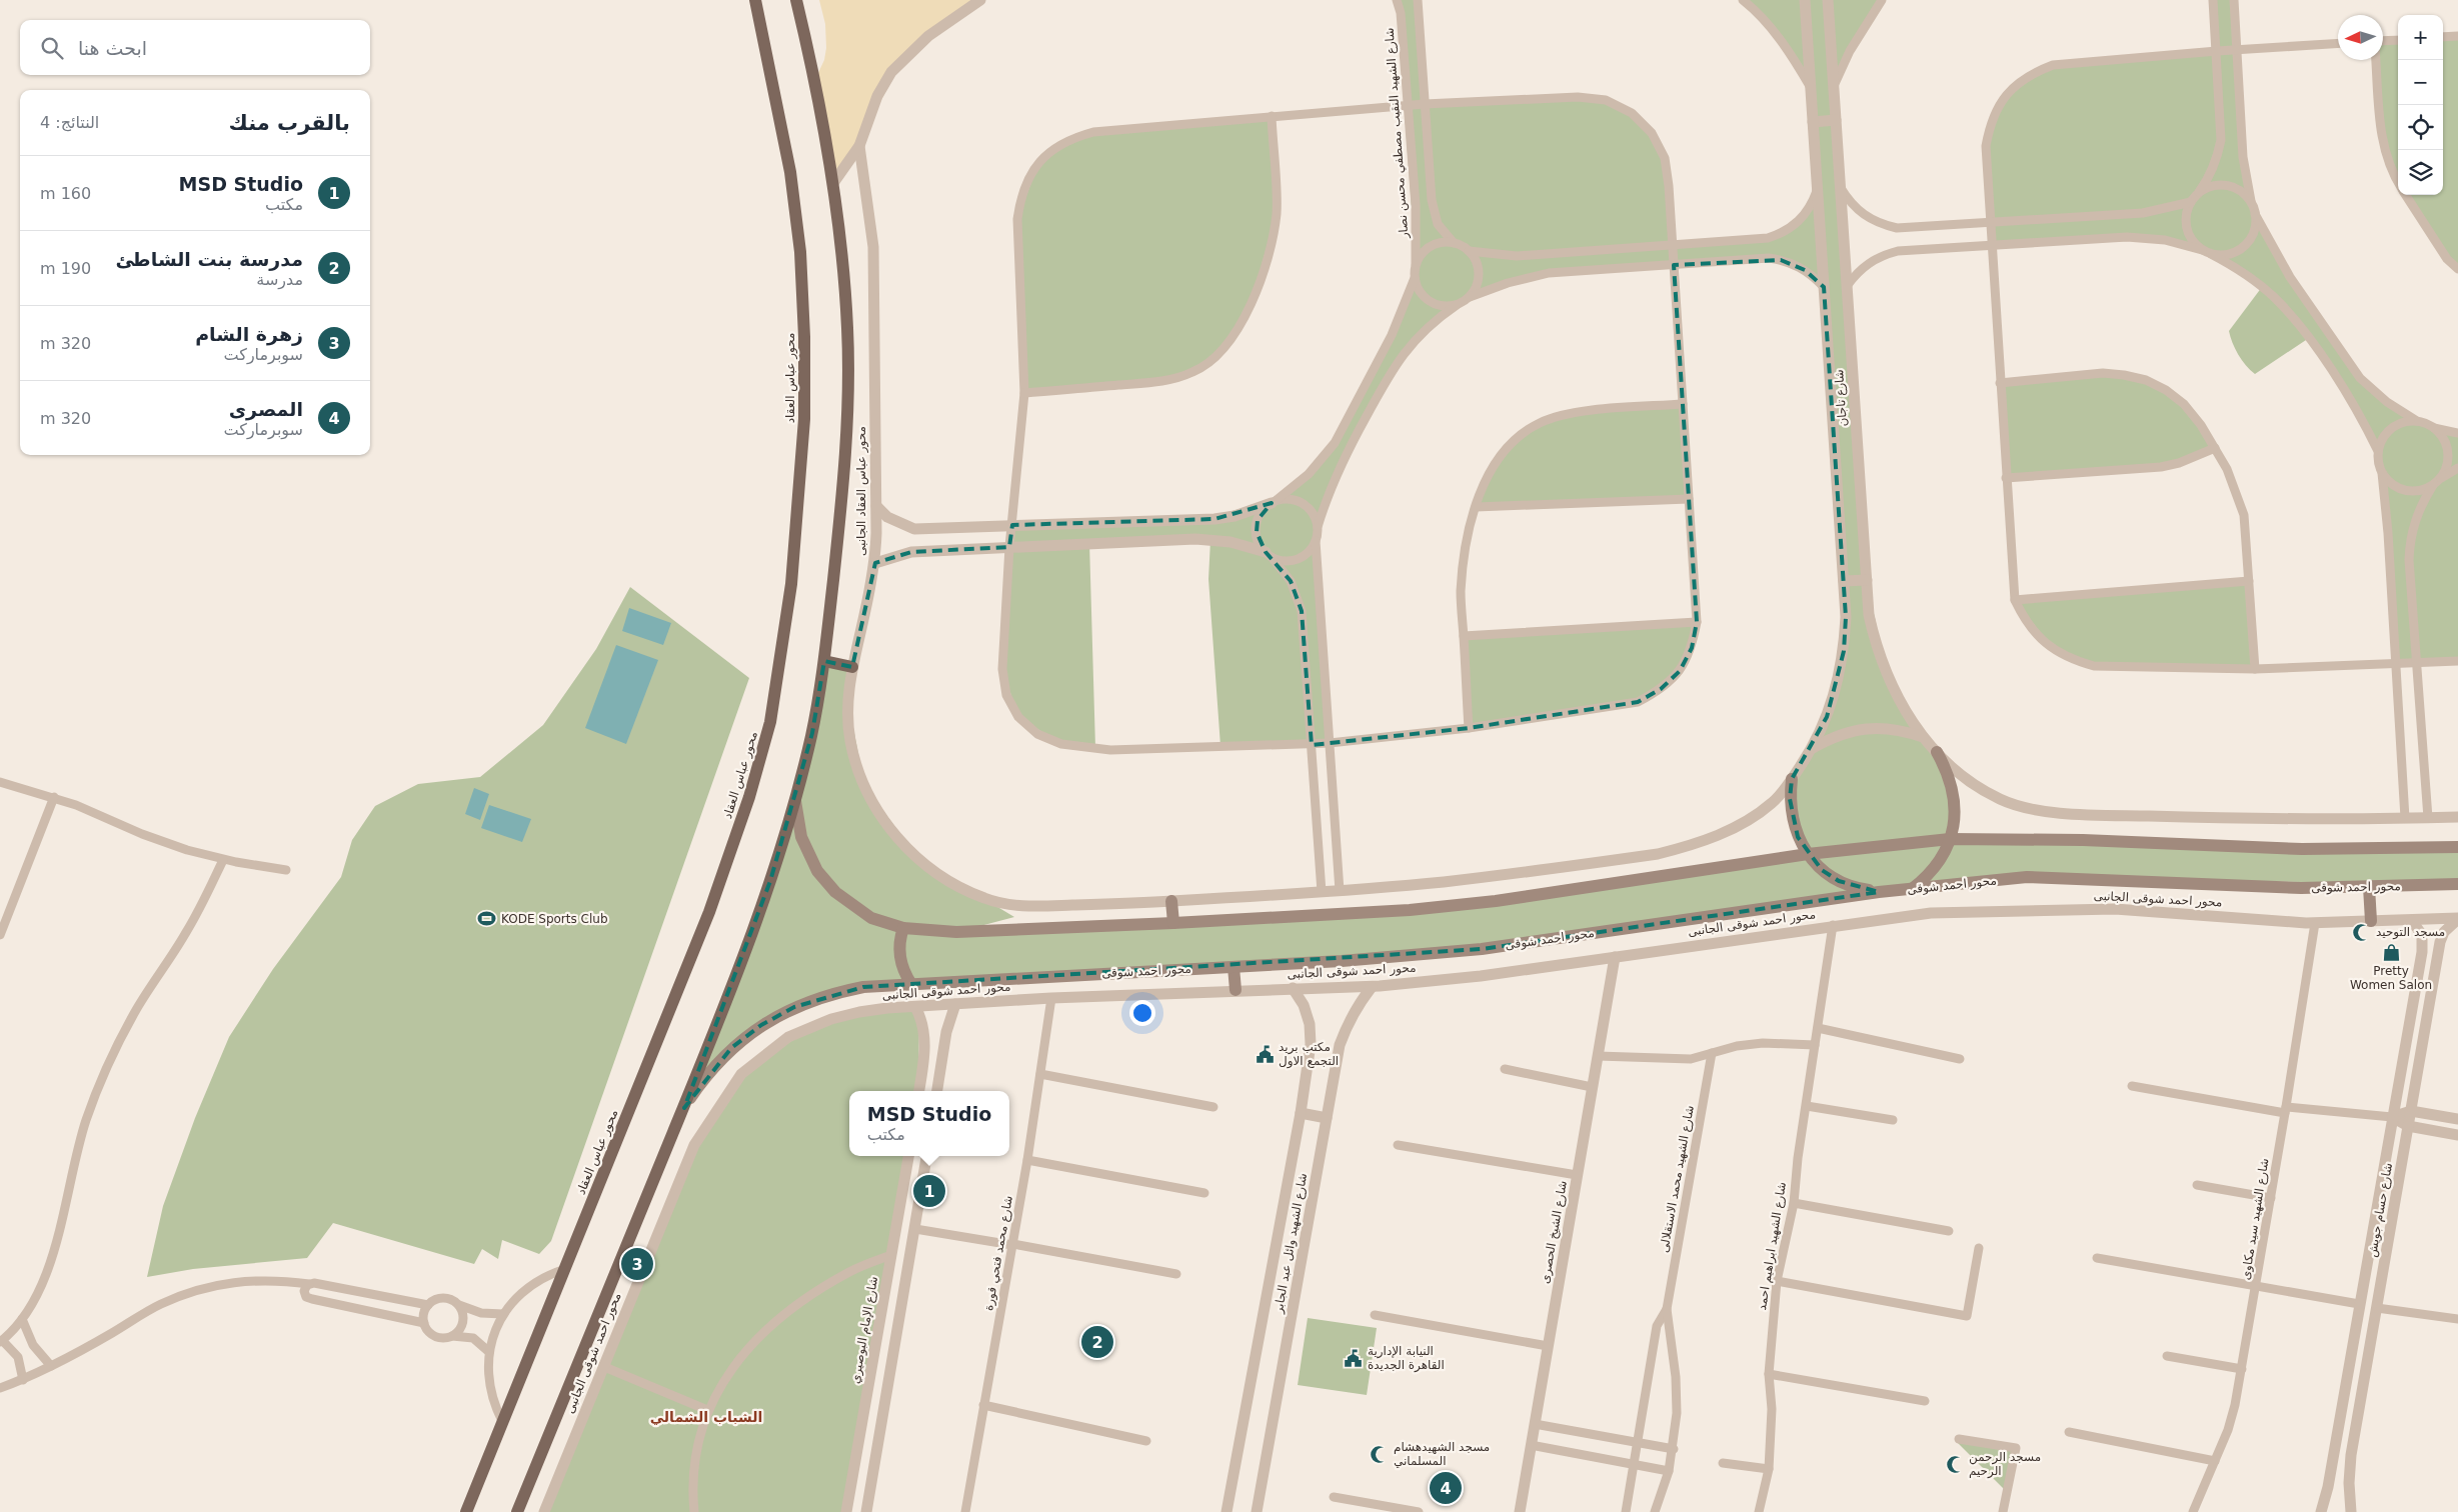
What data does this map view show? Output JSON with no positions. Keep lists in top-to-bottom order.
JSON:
{
  "streets": {
    "main road": ["محور عباس العقاد", "محور احمد شوقى"],
    "street": [
      "شارع الشهيد النقيب مصطفي محسن نصار",
      "شارع تاجان",
      "محور عباس العقاد الجانبى",
      "محور احمد شوقى الجانبى",
      "شارع الشهيد محمد الاستقلالى",
      "شارع حسام جويش",
      "شارع الشهيد سيد مكاوى",
      "شارع الشيخ الحصرى",
      "شارع الشهيد وائل عبد الجابر",
      "شارع الشهيد ابراهيم احمد",
      "شارع محمد فتحي قورة",
      "شارع الإمام البوصيري"
    ]
  },
  "crossings": [
    ["محور احمد شوقى الجانبى", "شارع حسام جويش"],
    ["محور احمد شوقى الجانبى", "شارع الشهيد سيد مكاوى"],
    ["محور احمد شوقى الجانبى", "شارع الشيخ الحصرى"],
    ["محور احمد شوقى الجانبى", "شارع الشهيد وائل عبد الجابر"],
    ["محور احمد شوقى الجانبى", "شارع الشهيد ابراهيم احمد"],
    ["محور احمد شوقى الجانبى", "شارع محمد فتحي قورة"]
  ],
  "districts": ["الشباب الشمالي"],
  "places": {
    "sports": ["KODE Sports Club"],
    "mosque": ["مسجد التوحيد", "مسجد الشهيدهشام المسلماني", "مسجد الرحمن الرحيم"],
    "shop": ["Pretty Women Salon"],
    "public building": ["مكتب بريد التجمع الاول", "النيابة الإدارية القاهرة الجديدة"]
  },
  "north": "left",
  "page": {
    "map_buttons": ["+", "−"],
    "search": "ابحث هنا",
    "heading": ["بالقرب منك", "النتائج: 4"],
    "list": [
      {
        "mark": "1",
        "name": "MSD Studio",
        "note": "مكتب",
        "value": "160 m"
      },
      {
        "mark": "2",
        "name": "مدرسة بنت الشاطئ",
        "note": "مدرسة",
        "value": "190 m"
      },
      {
        "mark": "3",
        "name": "زهرة الشام",
        "note": "سوبرماركت",
        "value": "320 m"
      },
      {
        "mark": "4",
        "name": "المصرى",
        "note": "سوبرماركت",
        "value": "320 m"
      }
    ],
    "popup": ["MSD Studio", "مكتب"],
    "pins": [
      "1",
      "3",
      "2",
      "4"
    ]
  }
}
